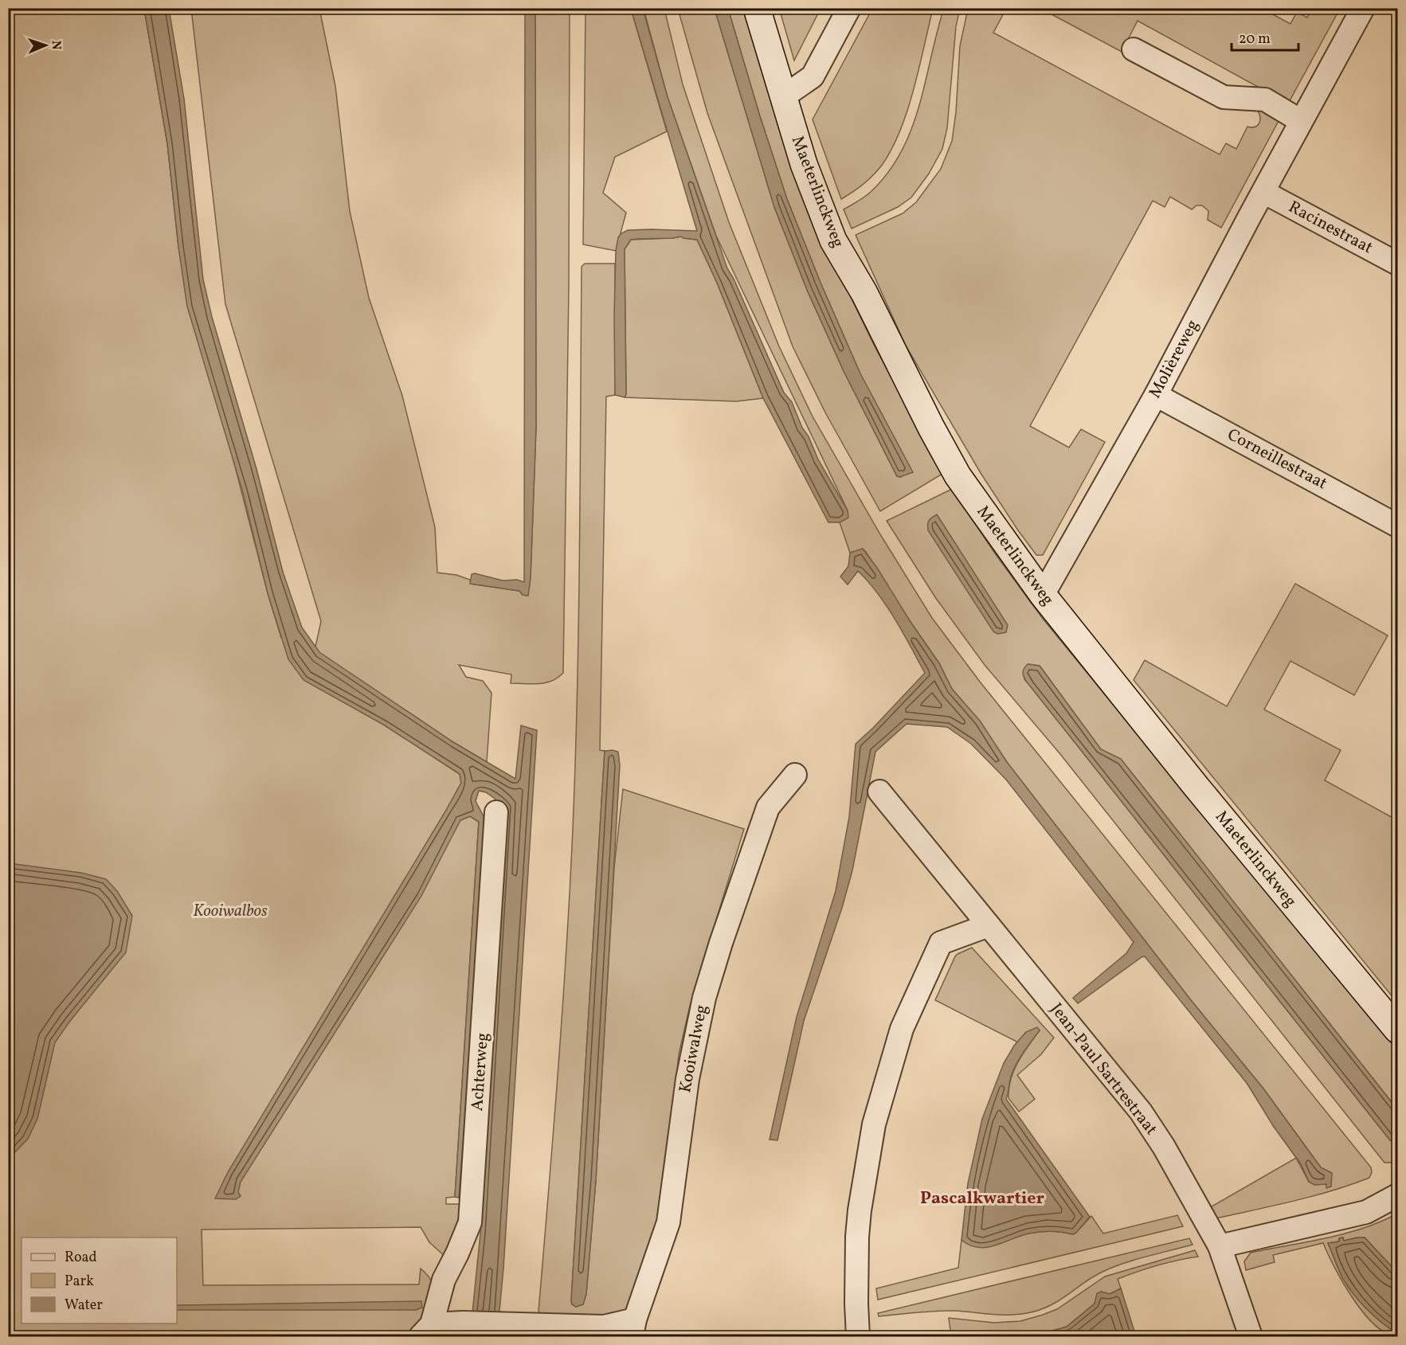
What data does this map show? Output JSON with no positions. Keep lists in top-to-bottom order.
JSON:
{
  "streets": {
    "street": [
      "Maeterlinckweg",
      "Racinestraat",
      "Molièreweg",
      "Corneillestraat",
      "Kooiwalweg",
      "Jean-Paul Sartrestraat",
      "Achterweg"
    ]
  },
  "crossings": [
    ["Maeterlinckweg", "Molièreweg"],
    ["Racinestraat", "Molièreweg"],
    ["Molièreweg", "Corneillestraat"]
  ],
  "districts": ["Pascalkwartier"],
  "parks": ["Kooiwalbos"],
  "legend": ["Road", "Park", "Water"],
  "scale_bar": "20 m",
  "north": "right"
}
